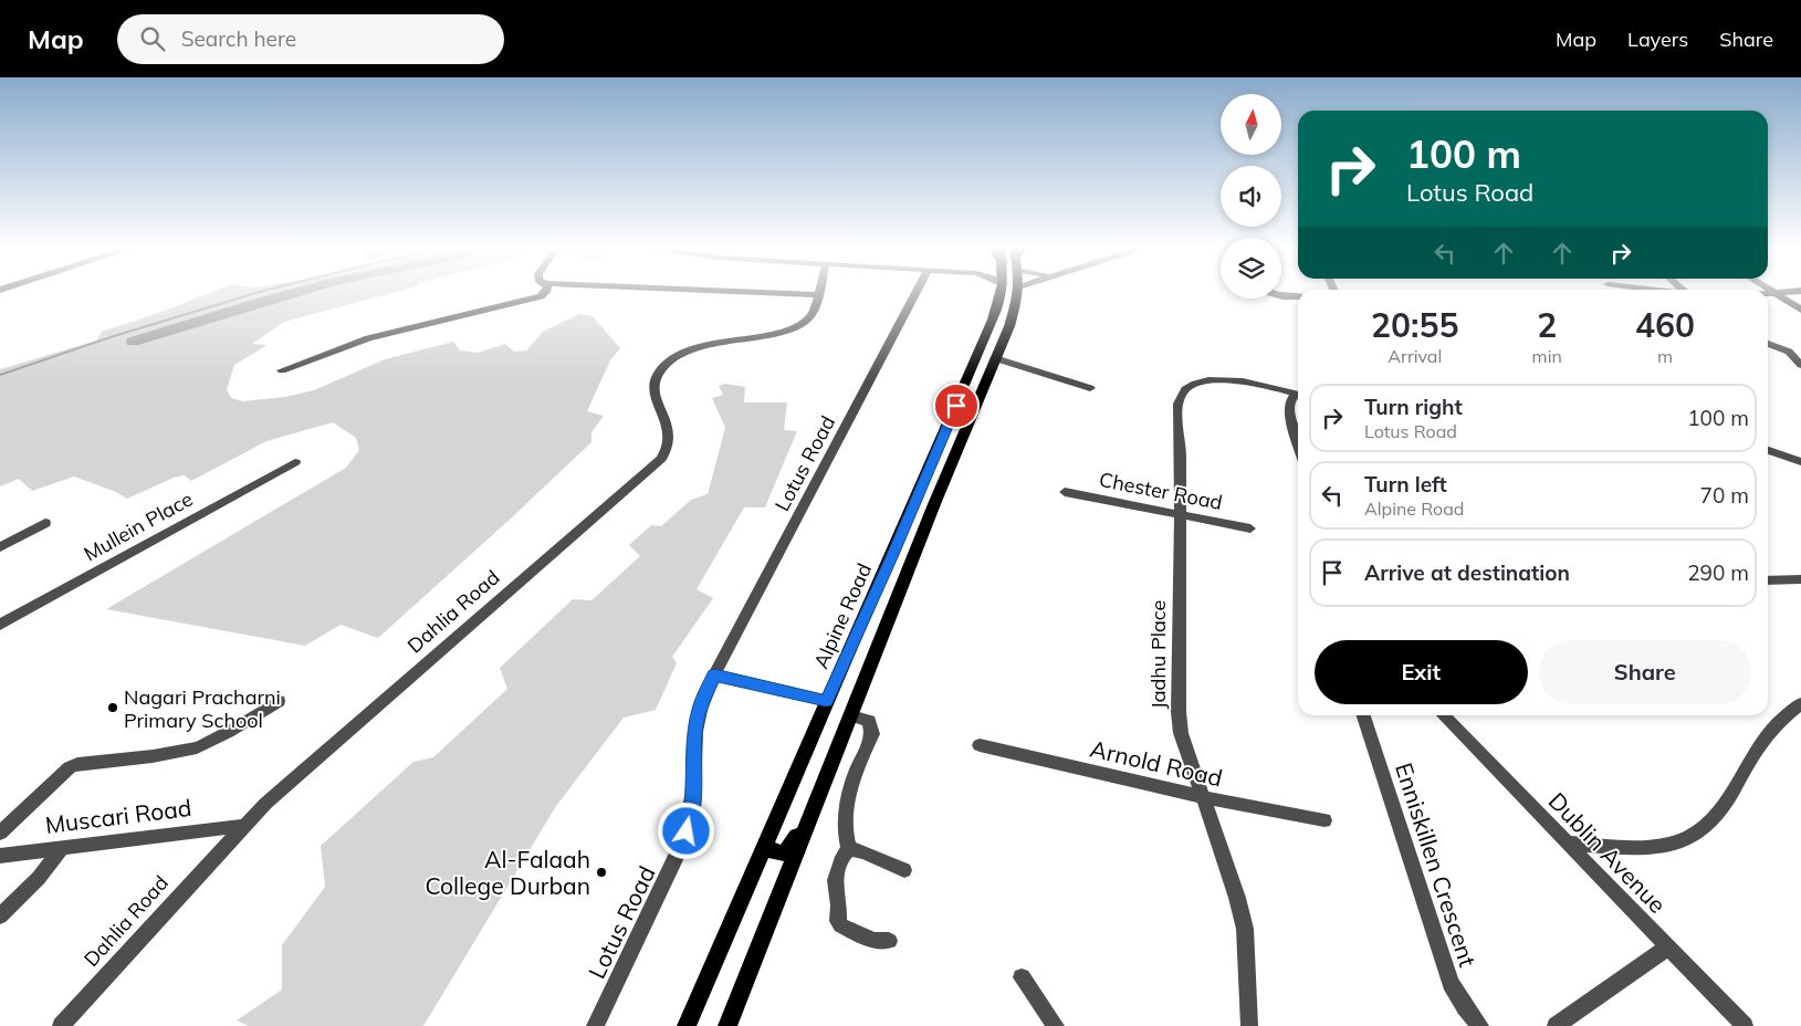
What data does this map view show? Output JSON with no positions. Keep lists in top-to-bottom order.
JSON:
{
  "streets": {
    "main road": ["Alpine Road"],
    "street": [
      "Lotus Road",
      "Chester Road",
      "Mullein Place",
      "Dahlia Road",
      "Jadhu Place",
      "Arnold Road",
      "Muscari Road",
      "Dublin Avenue",
      "Enniskillen Crescent"
    ]
  },
  "crossings": [
    ["Chester Road", "Jadhu Place"],
    ["Dahlia Road", "Muscari Road"],
    ["Jadhu Place", "Arnold Road"]
  ],
  "places": ["Nagari Pracharni Primary School", "Al-Falaah College Durban"],
  "north": "top",
  "page": {
    "header": "Map",
    "search": "Search here",
    "nav": ["Map", "Layers", "Share"],
    "turn": ["100 m", "Lotus Road"],
    "eta": [
      "20:55",
      "Arrival",
      "2",
      "min",
      "460",
      "m"
    ],
    "list": [
      {
        "name": "Turn right",
        "note": "Lotus Road",
        "value": "100 m"
      },
      {
        "name": "Turn left",
        "note": "Alpine Road",
        "value": "70 m"
      },
      {
        "name": "Arrive at destination",
        "value": "290 m"
      }
    ],
    "buttons": ["Exit", "Share"]
  }
}
